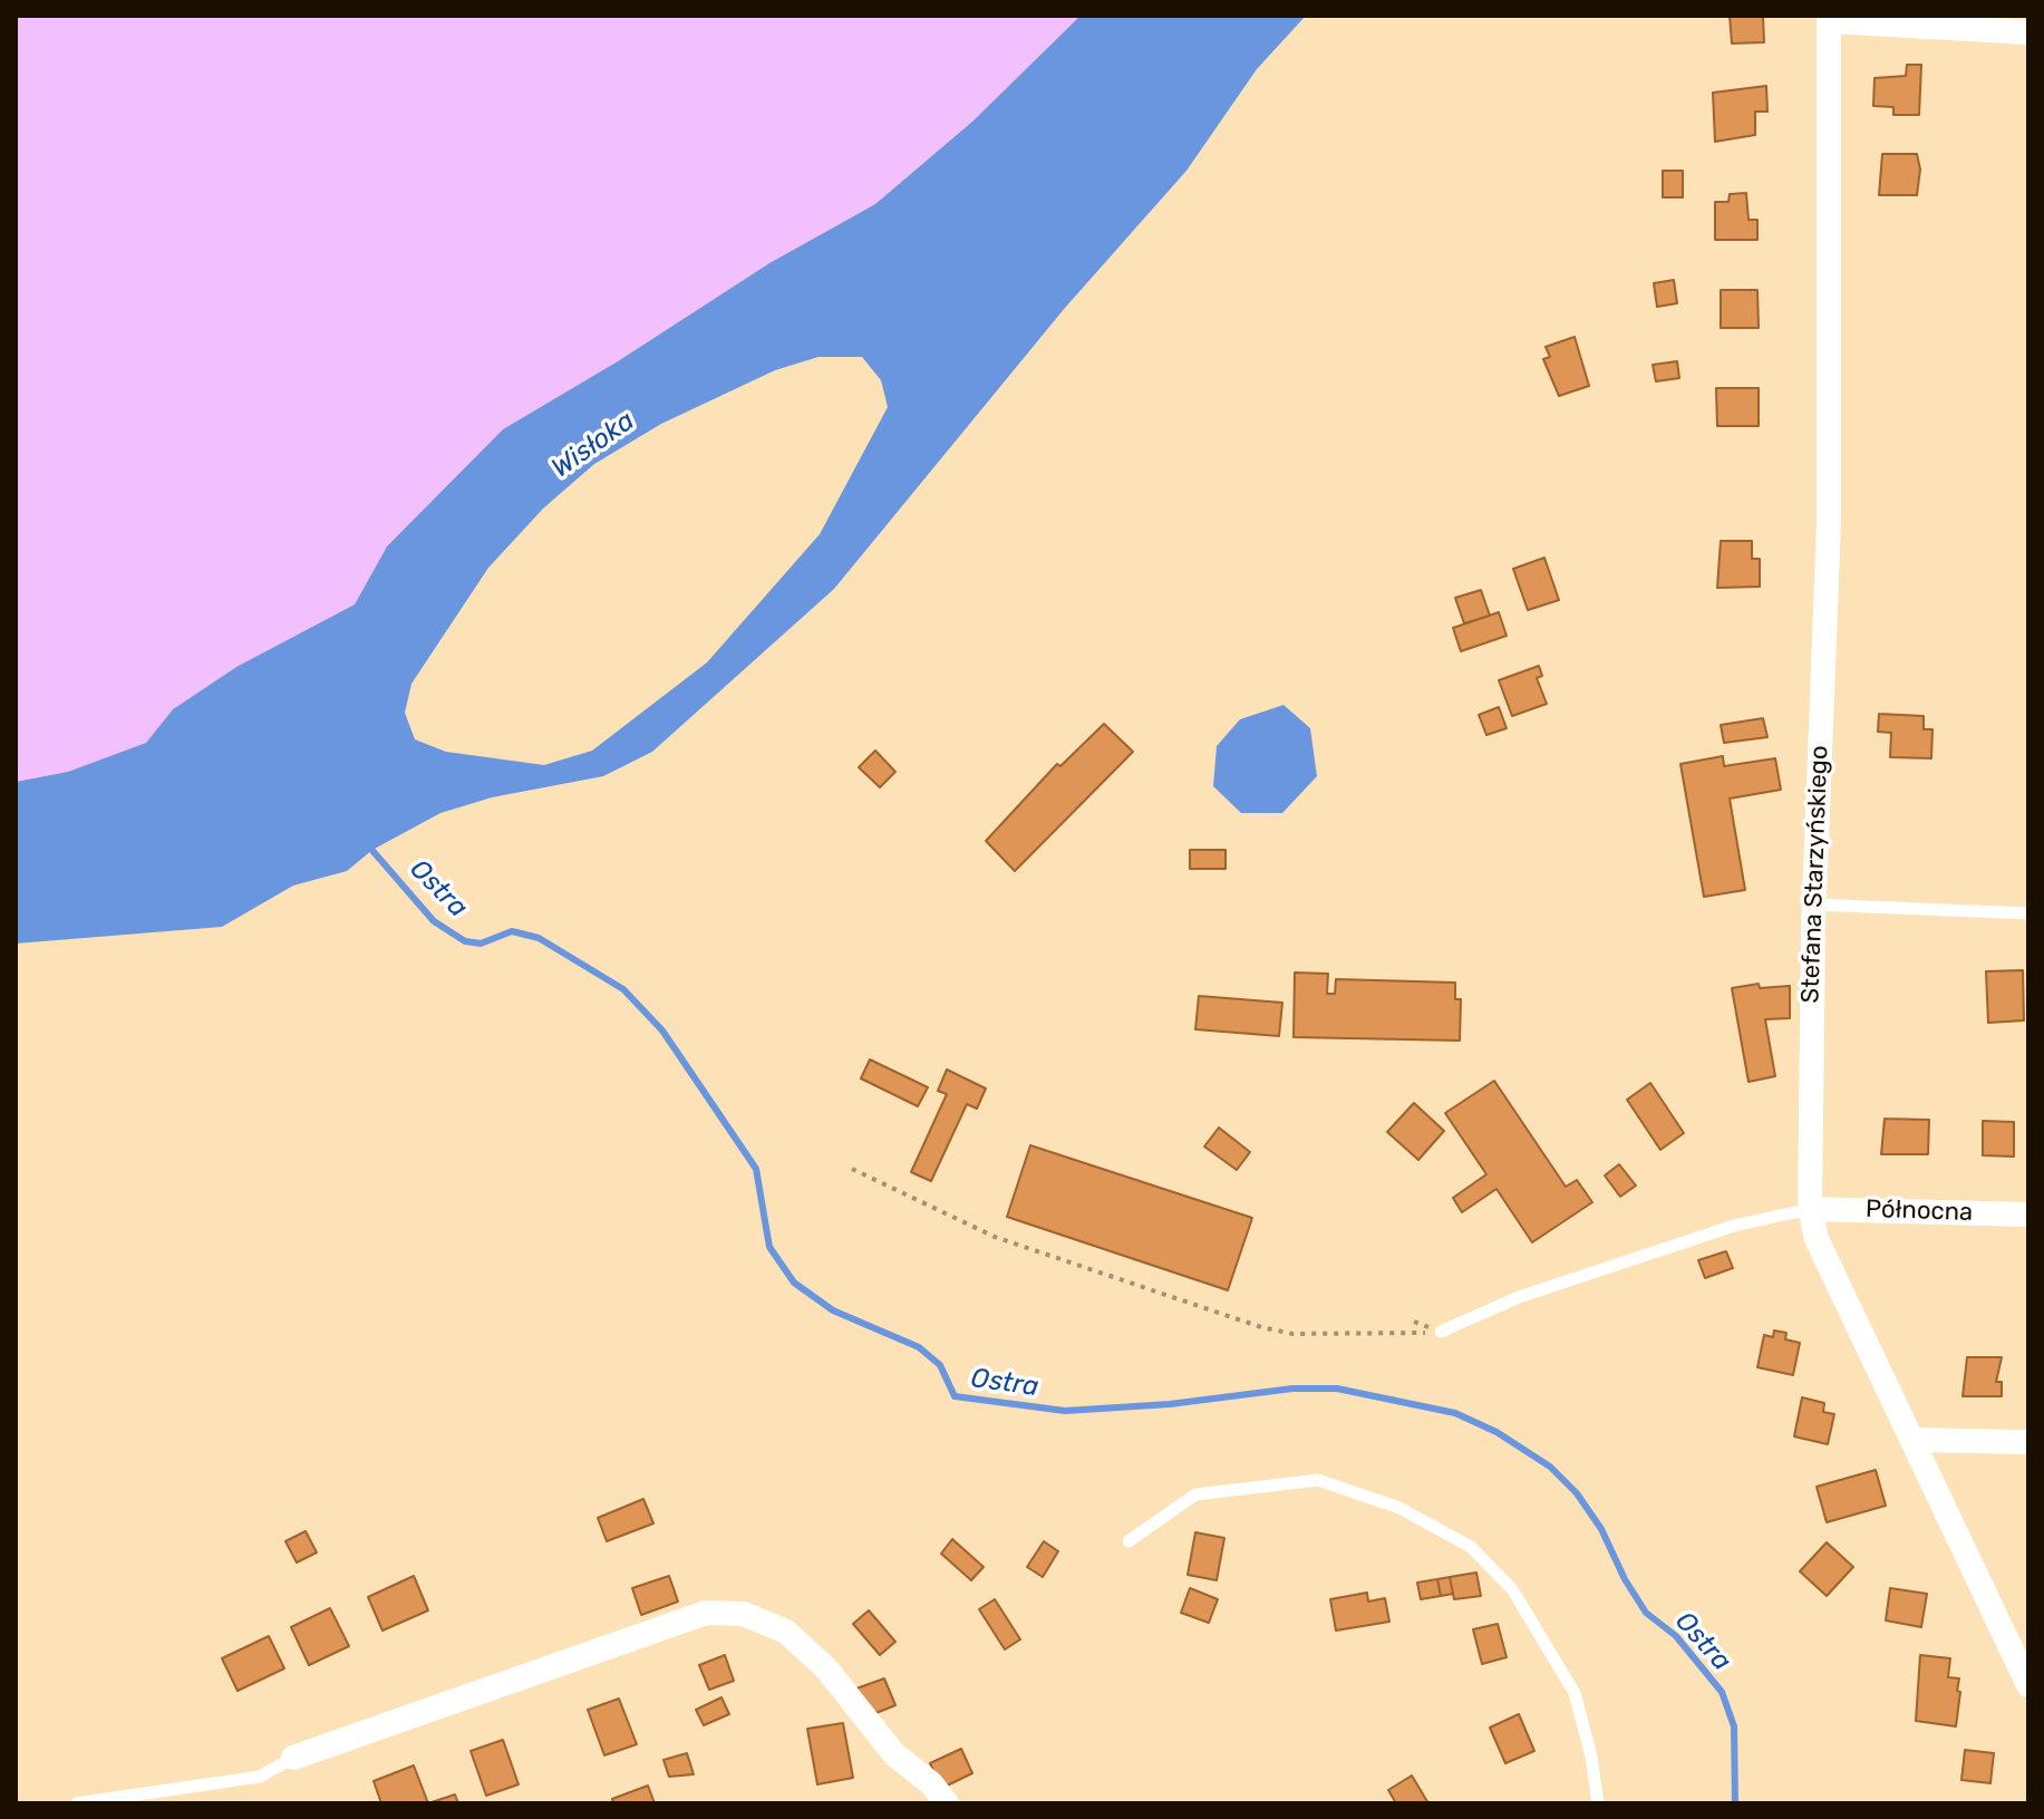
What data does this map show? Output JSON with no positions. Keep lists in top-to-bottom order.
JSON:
{
  "streets": {
    "street": ["Stefana Starzyńskiego", "Północna"]
  },
  "crossings": [
    ["Stefana Starzyńskiego", "Północna"]
  ],
  "water": ["Wisłoka", "Ostra"]
}
